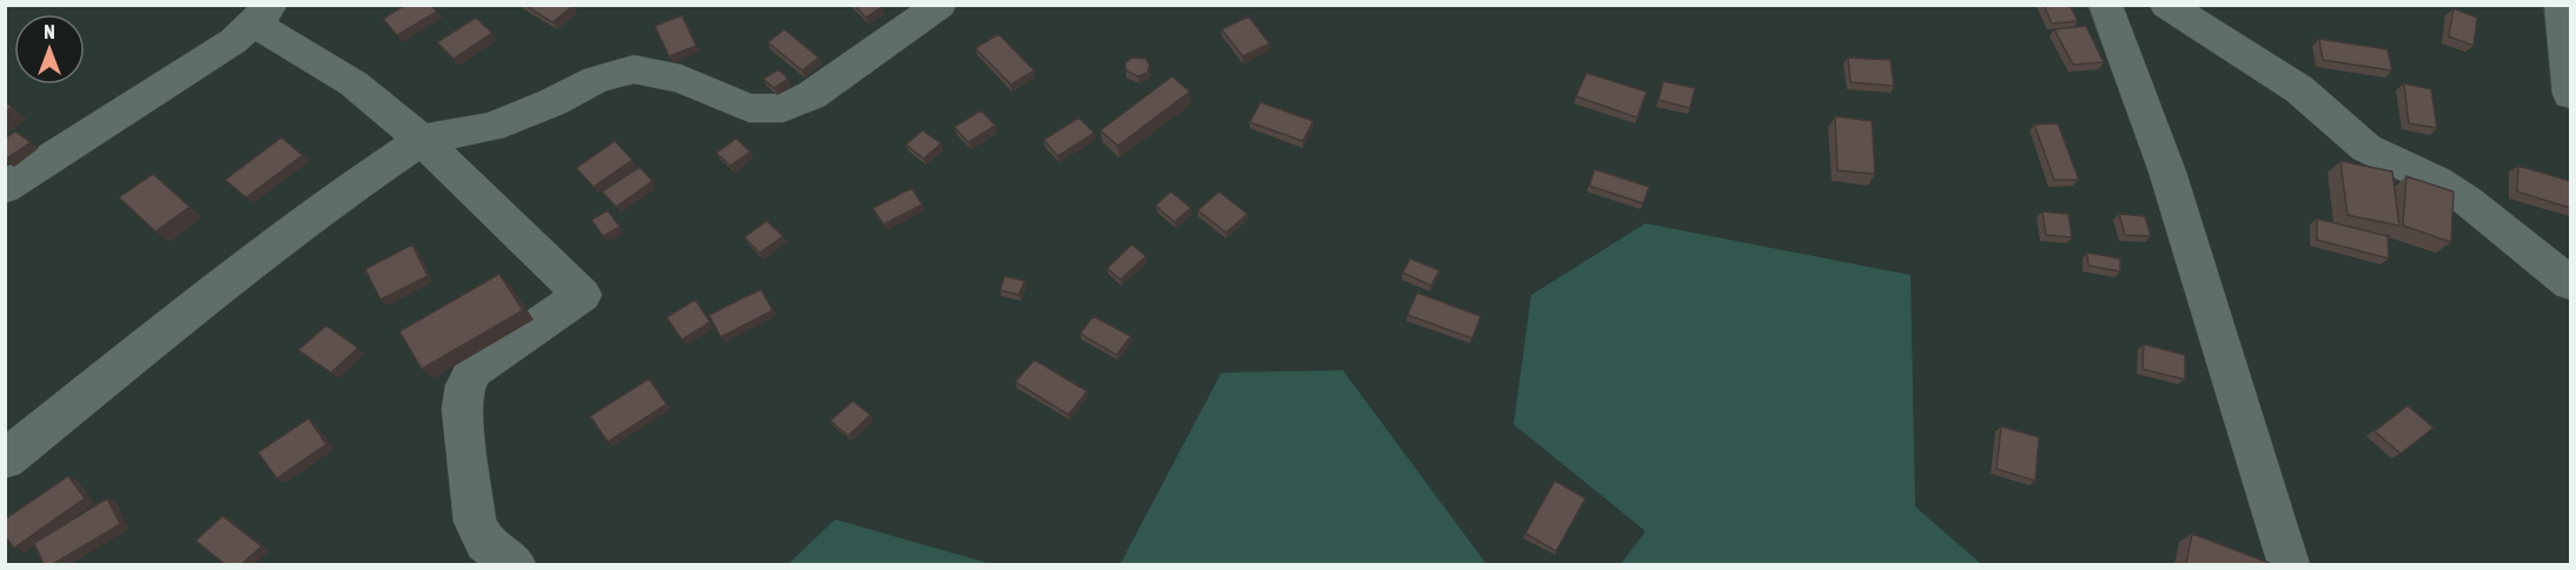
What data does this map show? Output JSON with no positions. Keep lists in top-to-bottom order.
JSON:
{
  "north": "top"
}
